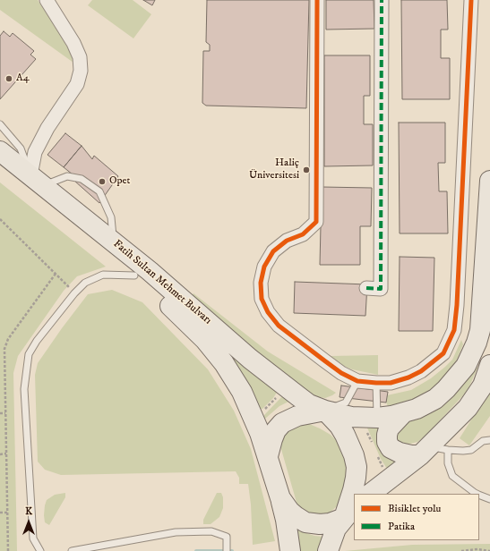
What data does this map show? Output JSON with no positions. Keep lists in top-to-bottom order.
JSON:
{
  "streets": {
    "main road": ["Fatih Sultan Mehmet Bulvarı"]
  },
  "places": ["A4", "Haliç Üniversitesi", "Opet"],
  "legend": ["Bisiklet yolu", "Patika"],
  "north": "top"
}
